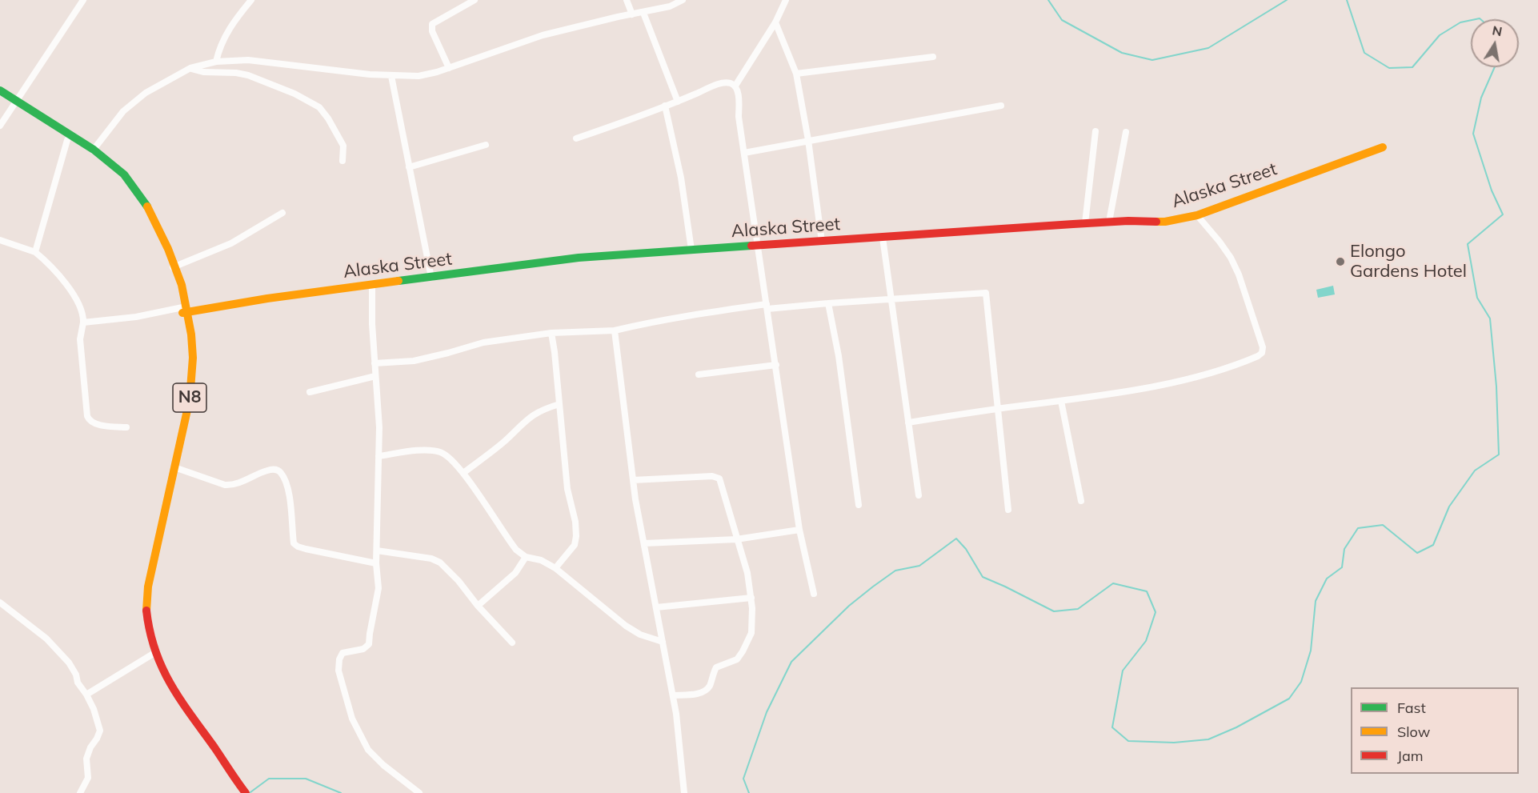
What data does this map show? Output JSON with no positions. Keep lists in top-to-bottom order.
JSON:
{
  "streets": {
    "main road": ["Alaska Street", "N8"]
  },
  "crossings": [
    ["Alaska Street", "N8"]
  ],
  "places": ["Elongo Gardens Hotel"],
  "legend": ["Fast", "Slow", "Jam"],
  "north": "top"
}
